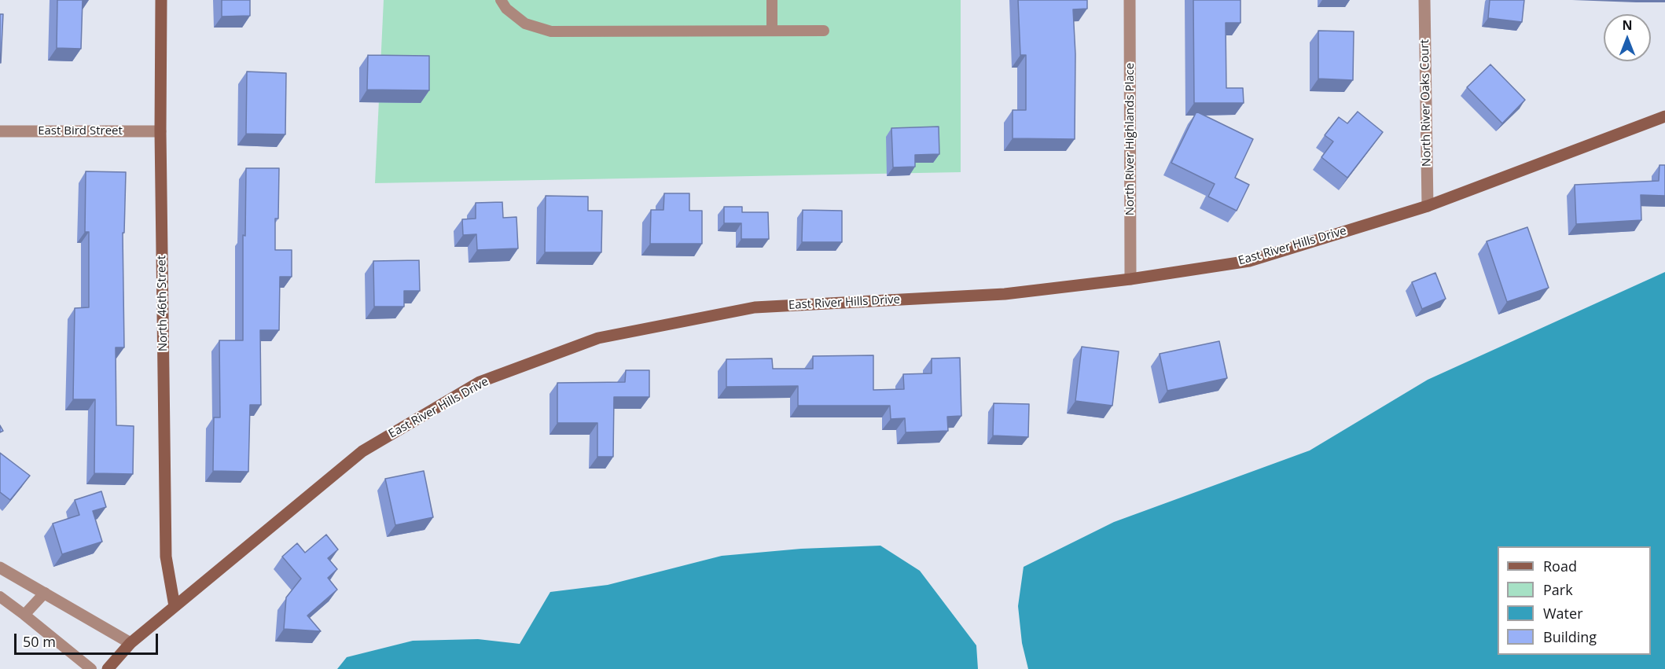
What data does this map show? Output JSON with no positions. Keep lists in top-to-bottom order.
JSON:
{
  "streets": {
    "street": [
      "North River Oaks Court",
      "East Bird Street",
      "North River Highlands Place",
      "East River Hills Drive",
      "North 46th Street"
    ]
  },
  "crossings": [
    ["North River Oaks Court", "East River Hills Drive"],
    ["East Bird Street", "North 46th Street"],
    ["North River Highlands Place", "East River Hills Drive"],
    ["East River Hills Drive", "North 46th Street"]
  ],
  "legend": [
    "Road",
    "Park",
    "Water",
    "Building"
  ],
  "scale_bar": "50 m",
  "north": "top"
}
